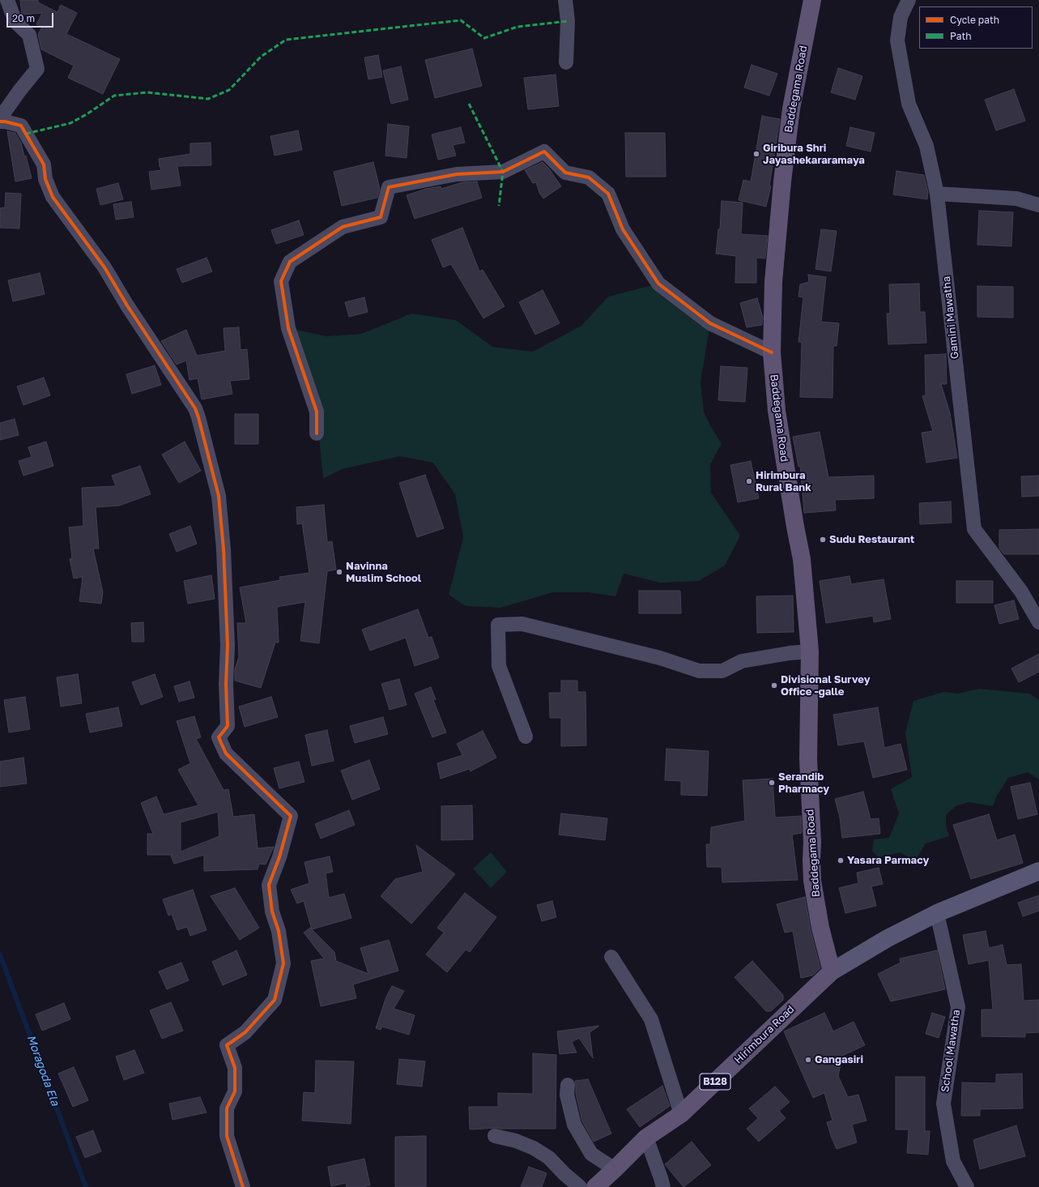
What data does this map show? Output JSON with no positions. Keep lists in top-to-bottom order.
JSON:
{
  "streets": {
    "main road": ["Baddegama Road", "Hirimbura Road", "B128"],
    "street": ["Gamini Mawatha", "School Mawatha"]
  },
  "crossings": [
    ["Baddegama Road", "Hirimbura Road"]
  ],
  "water": ["Moragoda Ela"],
  "places": [
    "Giribura Shri Jayashekararamaya",
    "Hirimbura Rural Bank",
    "Sudu Restaurant",
    "Navinna Muslim School",
    "Divisional Survey Office -galle",
    "Serandib Pharmacy",
    "Yasara Parmacy",
    "Gangasiri"
  ],
  "legend": ["Cycle path", "Path"],
  "scale_bar": "20 m"
}
